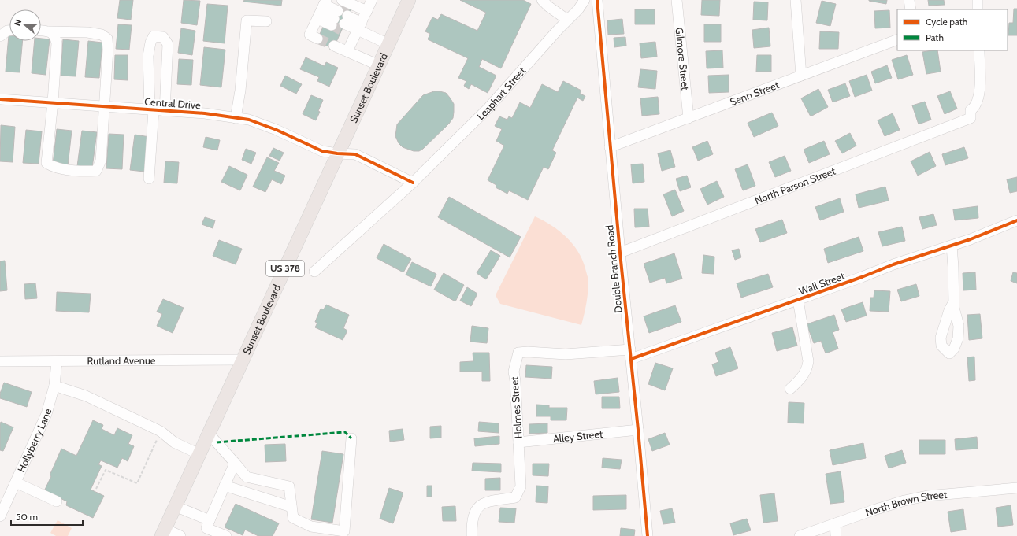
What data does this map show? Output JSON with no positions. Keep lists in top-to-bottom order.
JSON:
{
  "streets": {
    "main road": ["Sunset Boulevard", "US 378"],
    "street": [
      "Gilmore Street",
      "Leaphart Street",
      "Senn Street",
      "Central Drive",
      "North Parson Street",
      "Double Branch Road",
      "Wall Street",
      "Rutland Avenue",
      "Holmes Street",
      "Alley Street",
      "Hollyberry Lane",
      "North Brown Street"
    ]
  },
  "crossings": [
    ["Gilmore Street", "Senn Street"],
    ["Sunset Boulevard", "Central Drive"],
    ["Sunset Boulevard", "Rutland Avenue"],
    ["Senn Street", "Double Branch Road"],
    ["North Parson Street", "Double Branch Road"],
    ["Double Branch Road", "Wall Street"],
    ["Double Branch Road", "Holmes Street"],
    ["Double Branch Road", "Alley Street"],
    ["Wall Street", "Holmes Street"],
    ["Rutland Avenue", "Hollyberry Lane"],
    ["Holmes Street", "Alley Street"]
  ],
  "legend": ["Cycle path", "Path"],
  "scale_bar": "50 m",
  "north": "left"
}
